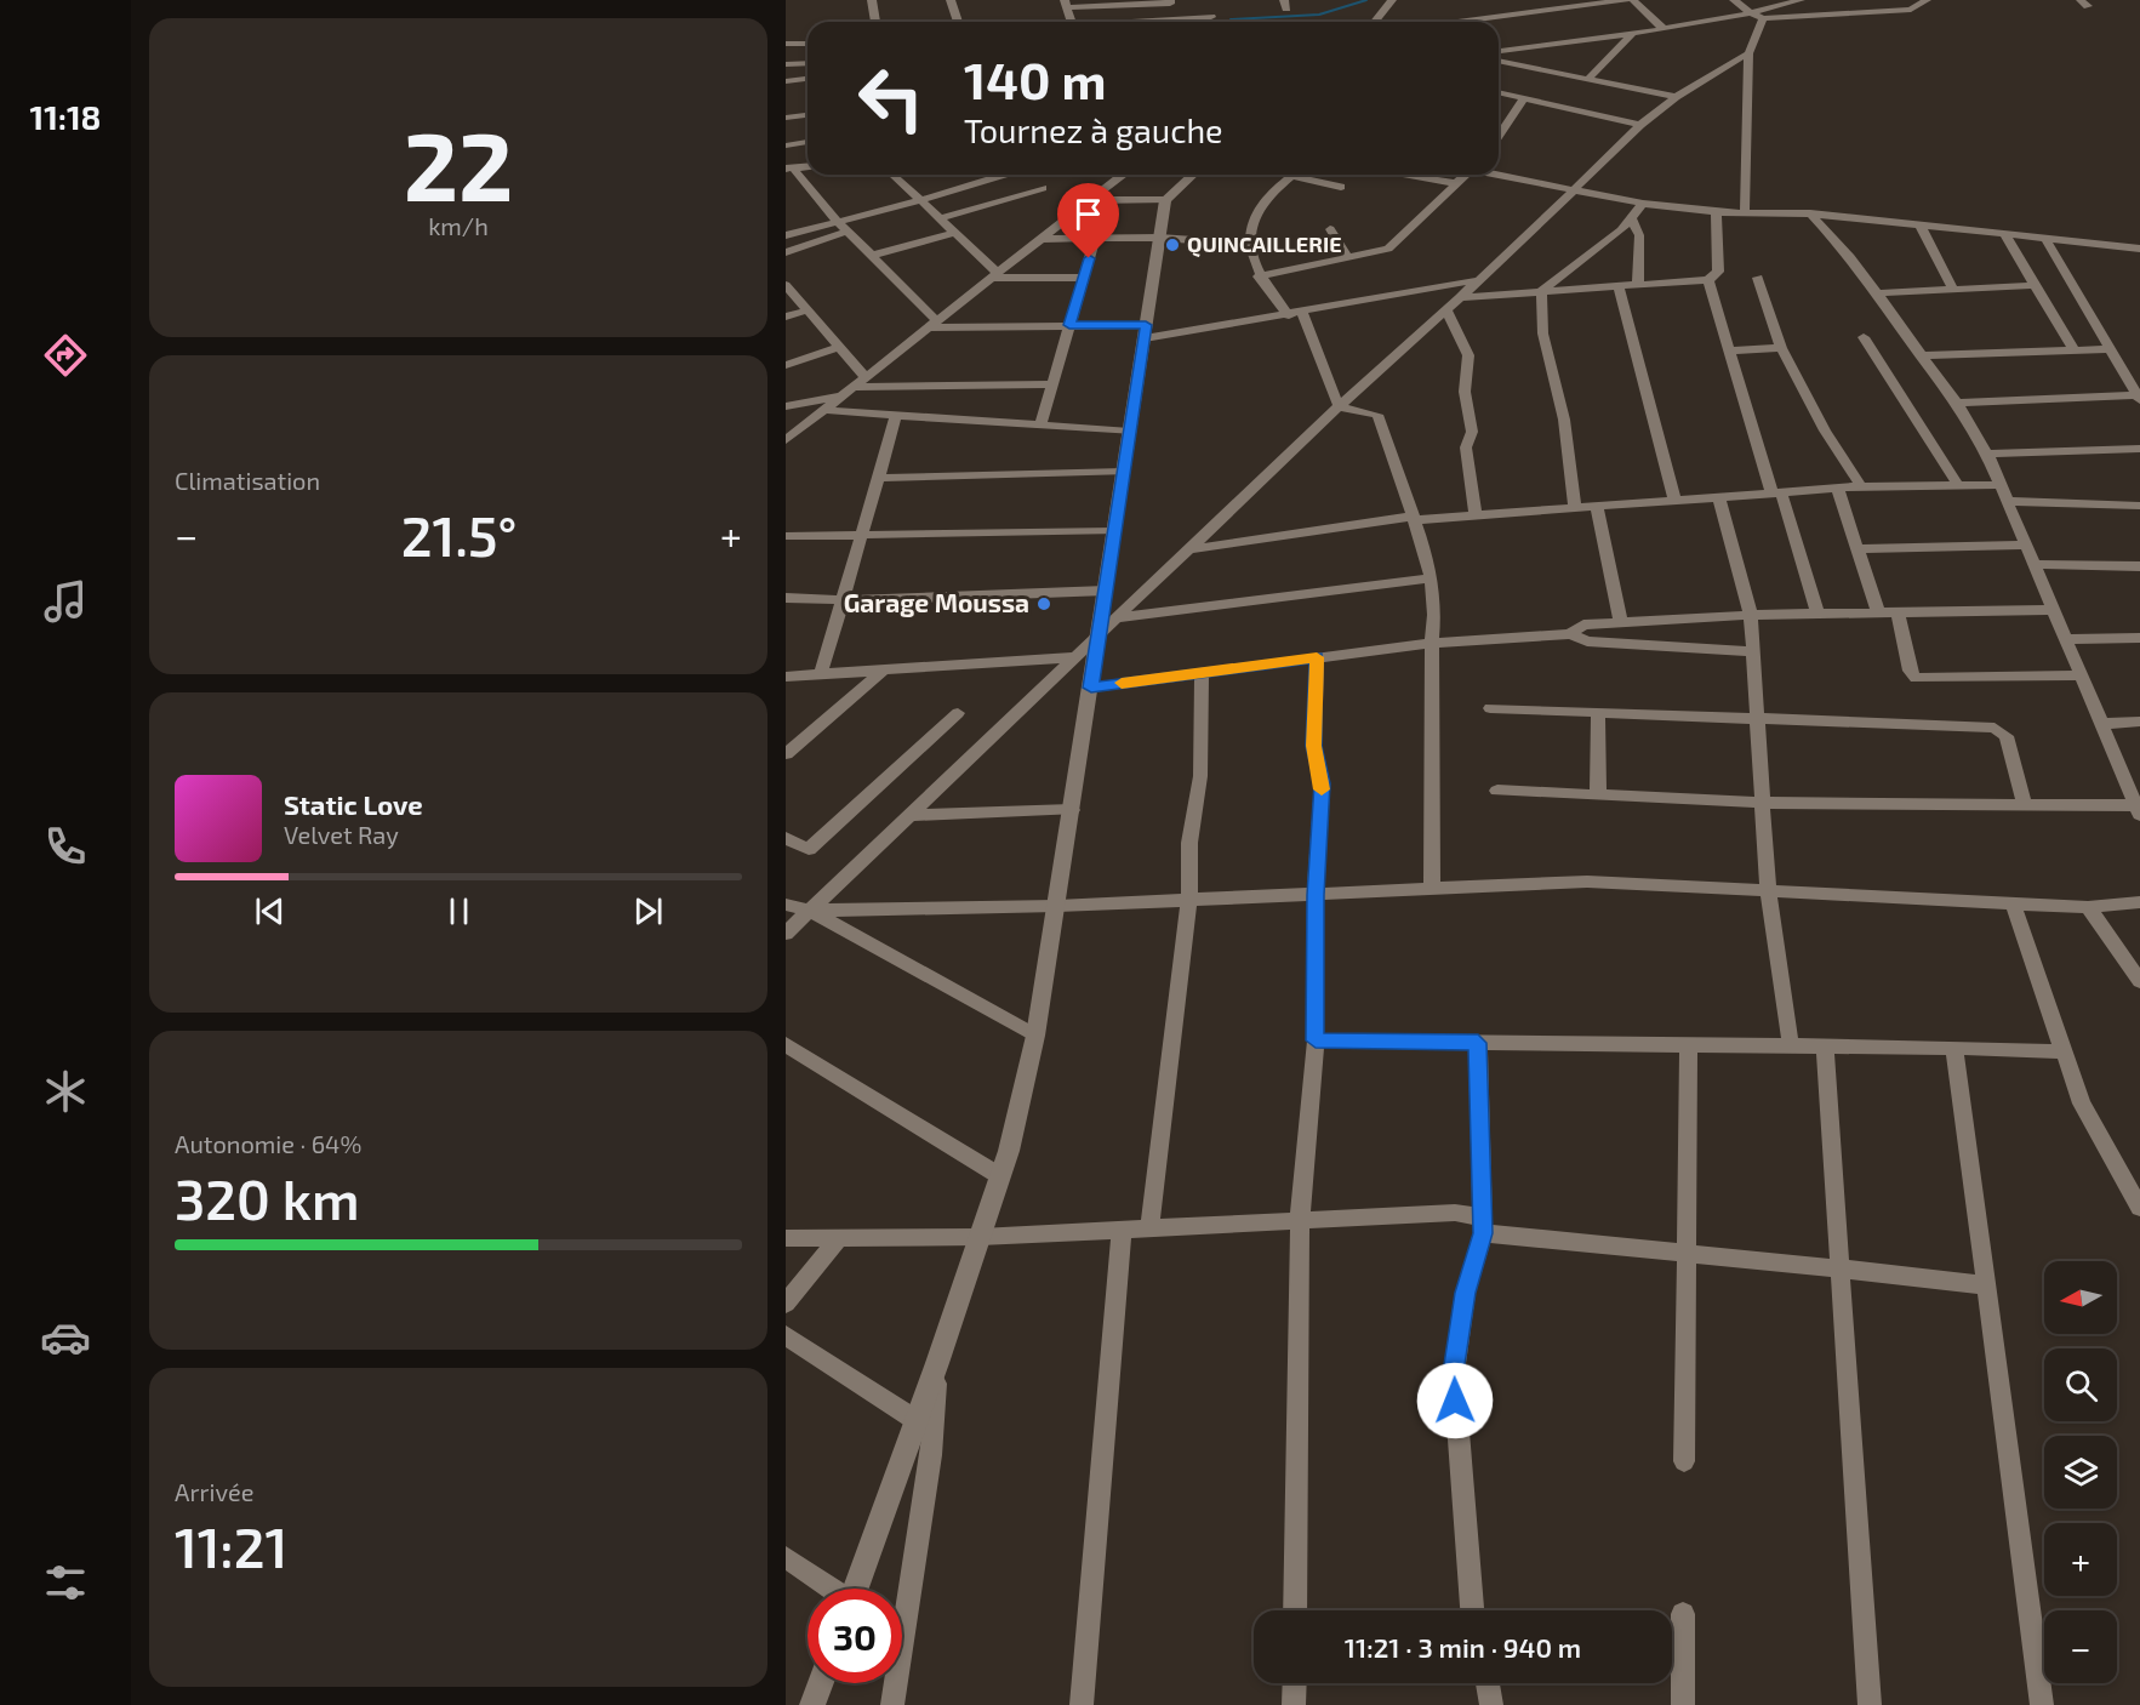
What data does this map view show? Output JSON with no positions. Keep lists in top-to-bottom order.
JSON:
{
  "places": ["QUINCAILLERIE", "Garage Moussa"],
  "north": "left",
  "page": {
    "tabs": "11:18",
    "tile": [
      ["22", "km/h"],
      "Climatisation",
      ["Autonomie · 64%", "320 km"],
      ["Arrivée", "11:21"]
    ],
    "turn": ["140 m", "Tournez à gauche"],
    "heat": ["−", "21.5°", "+"],
    "song": ["Static Love", "Velvet Ray"],
    "map_buttons": ["+", "−"],
    "limit": "30",
    "trip": "11:21 · 3 min · 940 m"
  }
}
